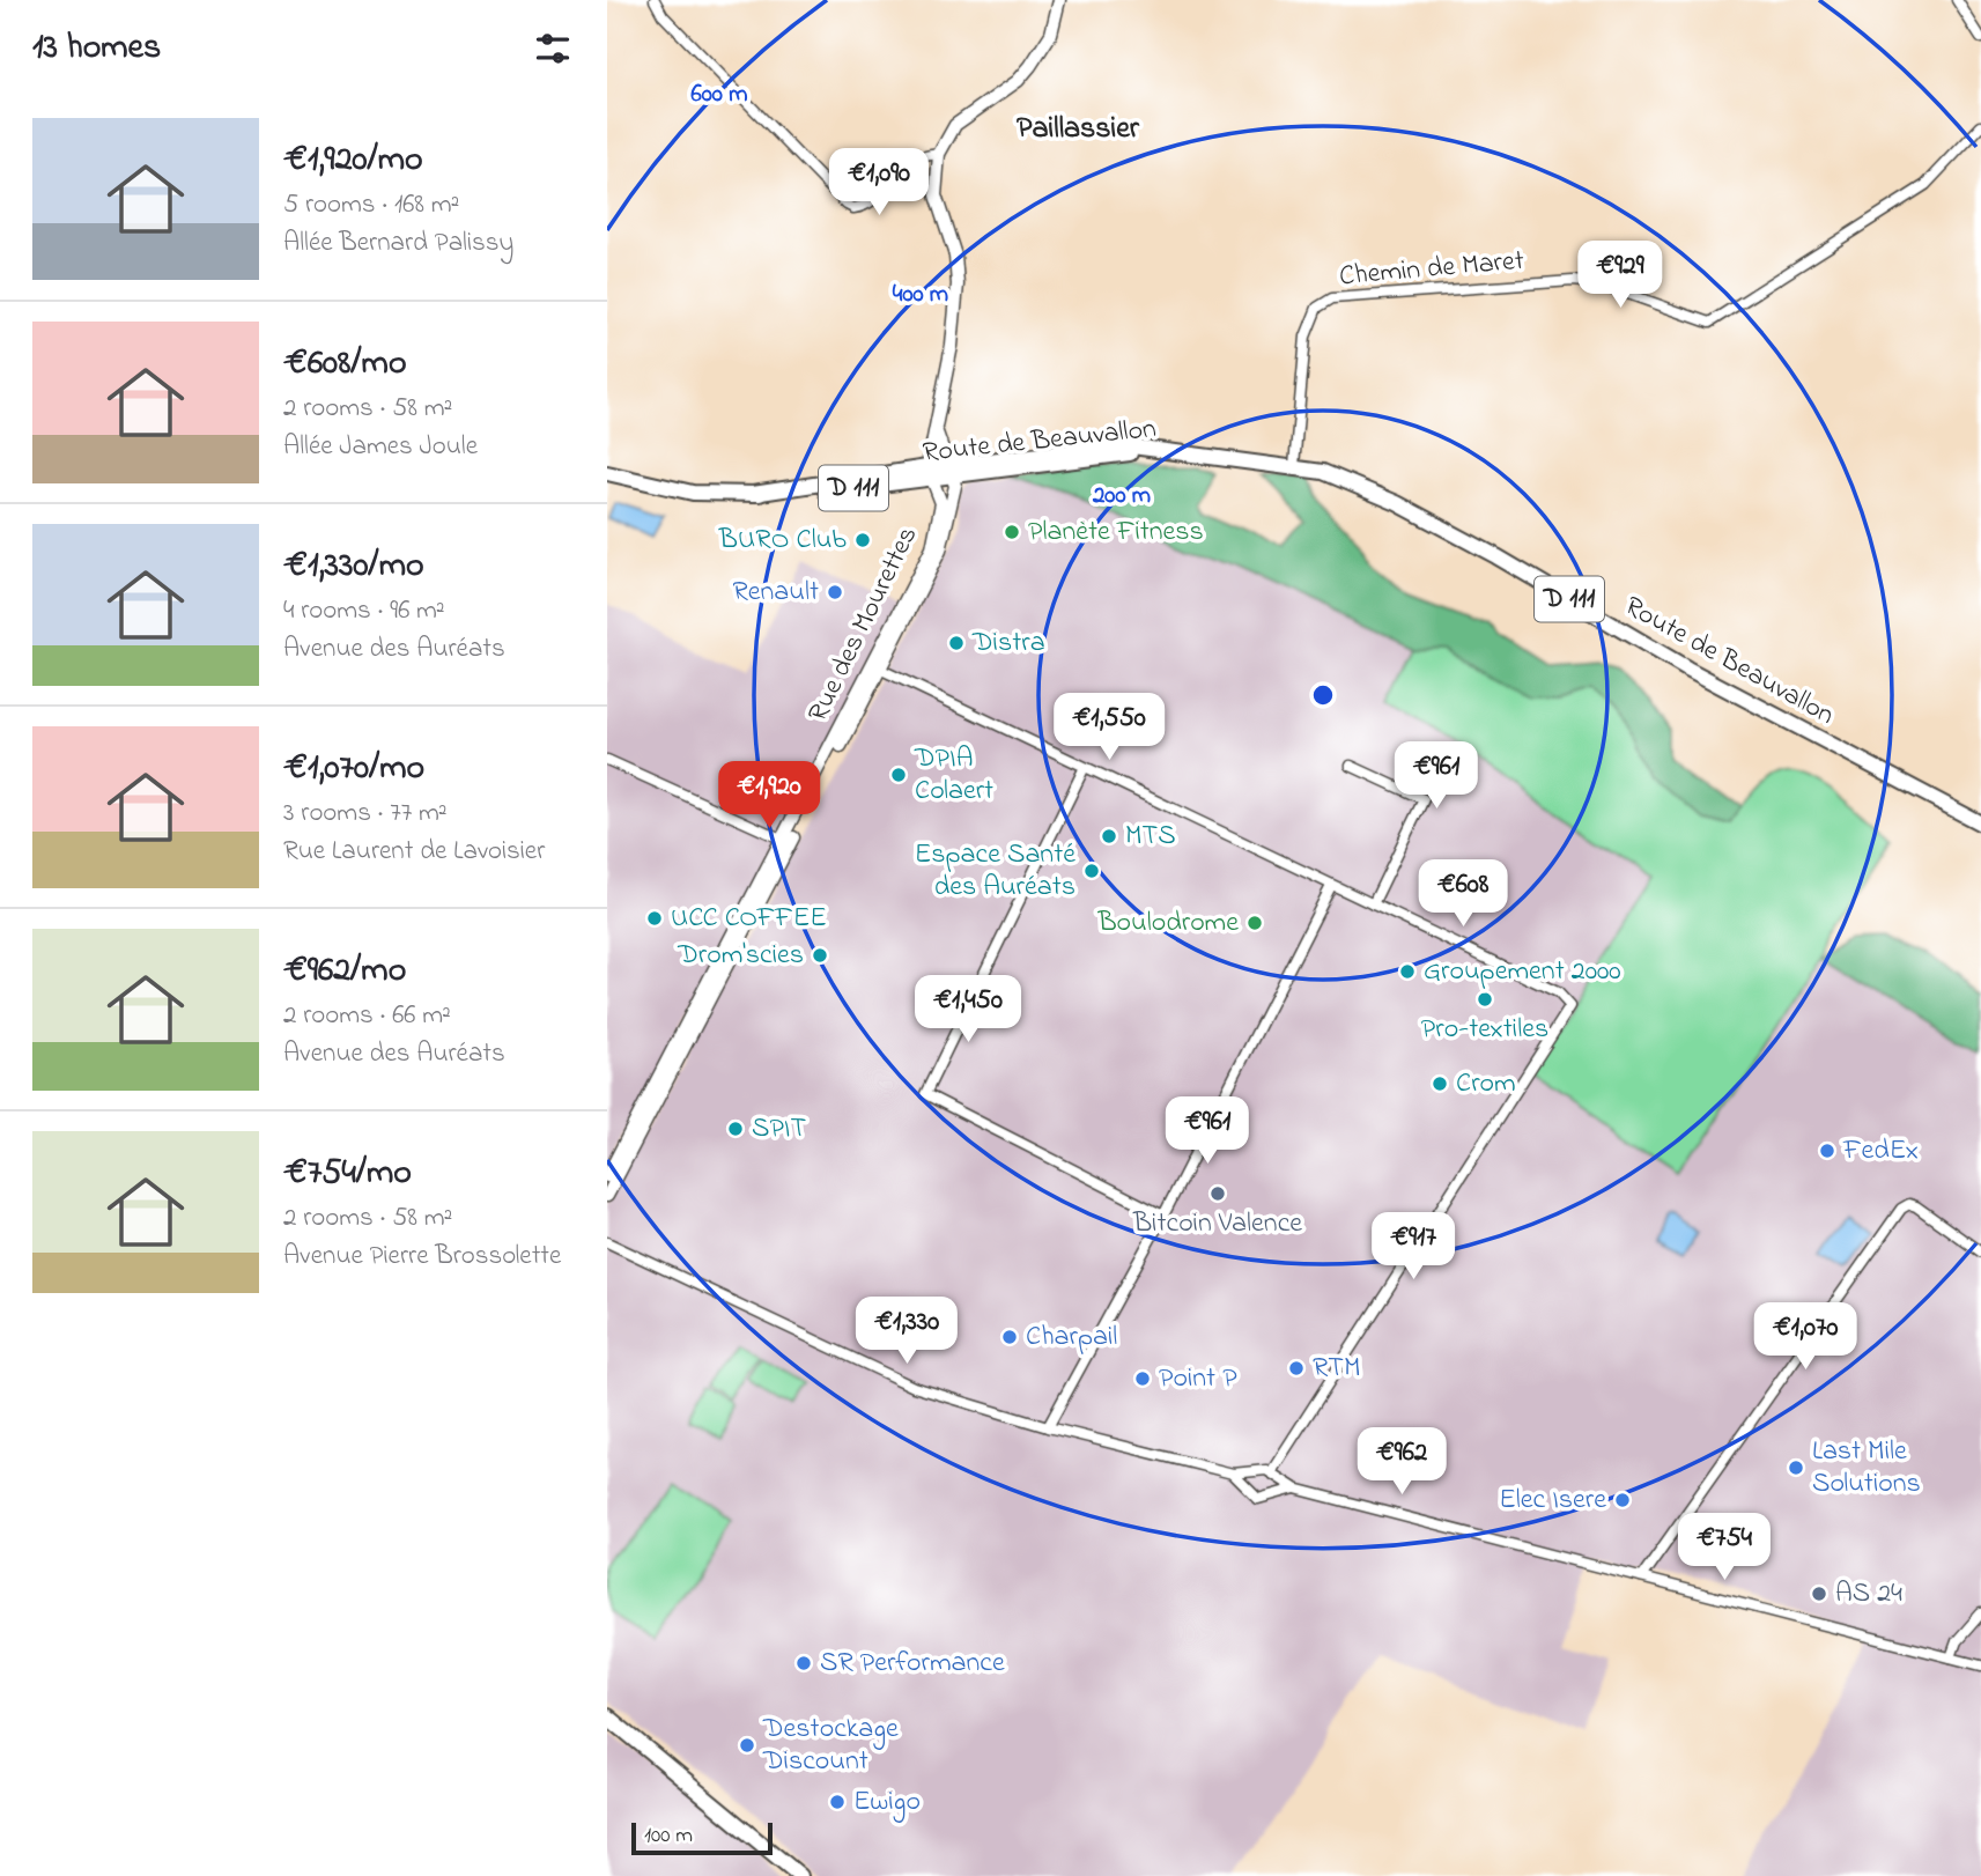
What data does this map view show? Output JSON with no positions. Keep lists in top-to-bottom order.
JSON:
{
  "streets": {
    "main road": ["Route de Beauvallon", "D 111"],
    "street": ["Chemin de Maret", "Rue des Mourettes"]
  },
  "crossings": [
    ["Chemin de Maret", "Route de Beauvallon"],
    ["Route de Beauvallon", "Rue des Mourettes"]
  ],
  "districts": ["Paillassier"],
  "places": [
    "Planète Fitness",
    "BURO Club",
    "Renault",
    "Distra",
    "DPIA Colaert",
    "MTS",
    "Espace Santé des Auréats",
    "UCC COFFEE",
    "Boulodrome",
    "Drom'scies",
    "Groupement 2000",
    "Pro-textiles",
    "Crom",
    "SPIT",
    "FedEx",
    "Bitcoin Valence",
    "Charpail",
    "RTM",
    "Point P",
    "Last Mile Solutions",
    "Elec Isere",
    "AS 24",
    "SR Performance",
    "Destockage Discount",
    "Ewigo"
  ],
  "scale_bar": "100 m",
  "page": {
    "heading": "13 homes",
    "list": [
      {
        "name": "€1,920/mo",
        "note": "5 rooms · 168 m² · Allée Bernard Palissy"
      },
      {
        "name": "€608/mo",
        "note": "2 rooms · 58 m² · Allée James Joule"
      },
      {
        "name": "€1,330/mo",
        "note": "4 rooms · 96 m² · Avenue des Auréats"
      },
      {
        "name": "€1,070/mo",
        "note": "3 rooms · 77 m² · Rue Laurent de Lavoisier"
      },
      {
        "name": "€962/mo",
        "note": "2 rooms · 66 m² · Avenue des Auréats"
      },
      {
        "name": "€754/mo",
        "note": "2 rooms · 58 m² · Avenue Pierre Brossolette"
      }
    ],
    "price": [
      "€1,090",
      "€929",
      "€1,550",
      "€961",
      "€1,920",
      "€608",
      "€1,450",
      "€961",
      "€917",
      "€1,330",
      "€1,070",
      "€962",
      "€754"
    ],
    "scale": "100 m"
  },
  "rings": ["600 m", "400 m", "200 m"]
}
